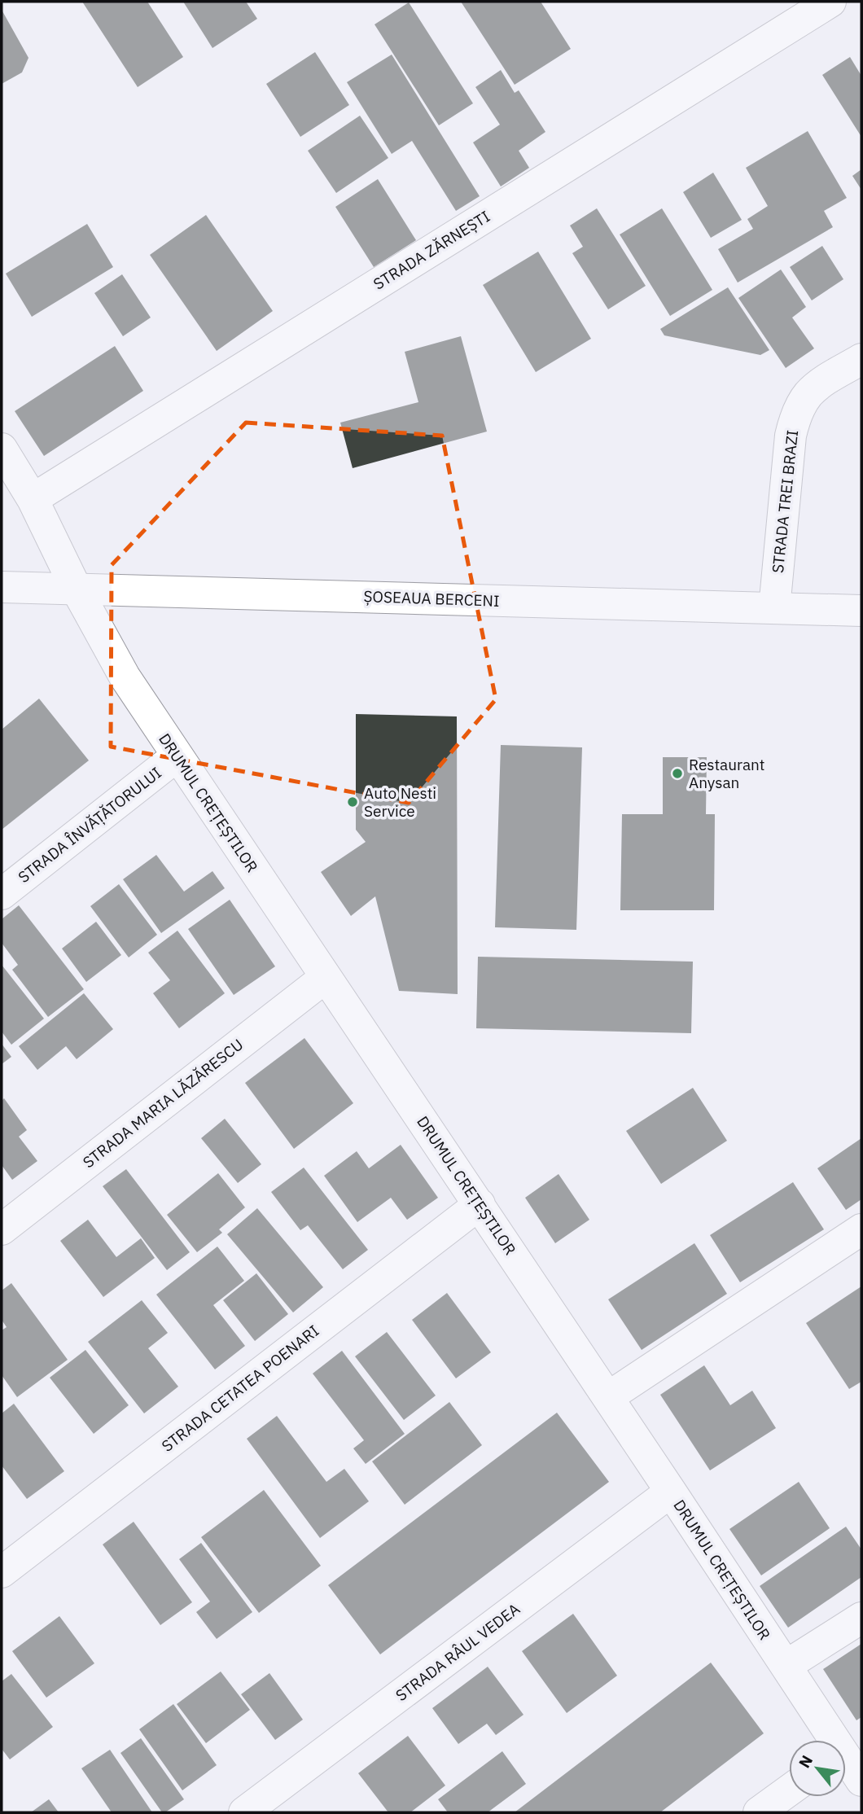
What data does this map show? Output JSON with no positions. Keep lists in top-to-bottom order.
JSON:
{
  "streets": {
    "street": [
      "STRADA ZĂRNEȘTI",
      "STRADA TREI BRAZI",
      "ȘOSEAUA BERCENI",
      "DRUMUL CREȚEȘTILOR",
      "STRADA ÎNVĂȚĂTORULUI",
      "STRADA MARIA LĂZĂRESCU",
      "STRADA CETATEA POENARI",
      "STRADA RÂUL VEDEA"
    ]
  },
  "crossings": [
    ["STRADA ZĂRNEȘTI", "DRUMUL CREȚEȘTILOR"],
    ["STRADA TREI BRAZI", "ȘOSEAUA BERCENI"],
    ["ȘOSEAUA BERCENI", "DRUMUL CREȚEȘTILOR"],
    ["DRUMUL CREȚEȘTILOR", "STRADA ÎNVĂȚĂTORULUI"],
    ["DRUMUL CREȚEȘTILOR", "STRADA MARIA LĂZĂRESCU"],
    ["DRUMUL CREȚEȘTILOR", "STRADA CETATEA POENARI"],
    ["DRUMUL CREȚEȘTILOR", "STRADA RÂUL VEDEA"]
  ],
  "places": ["Restaurant Anysan", "Auto Nesti Service"],
  "north": "top left"
}
